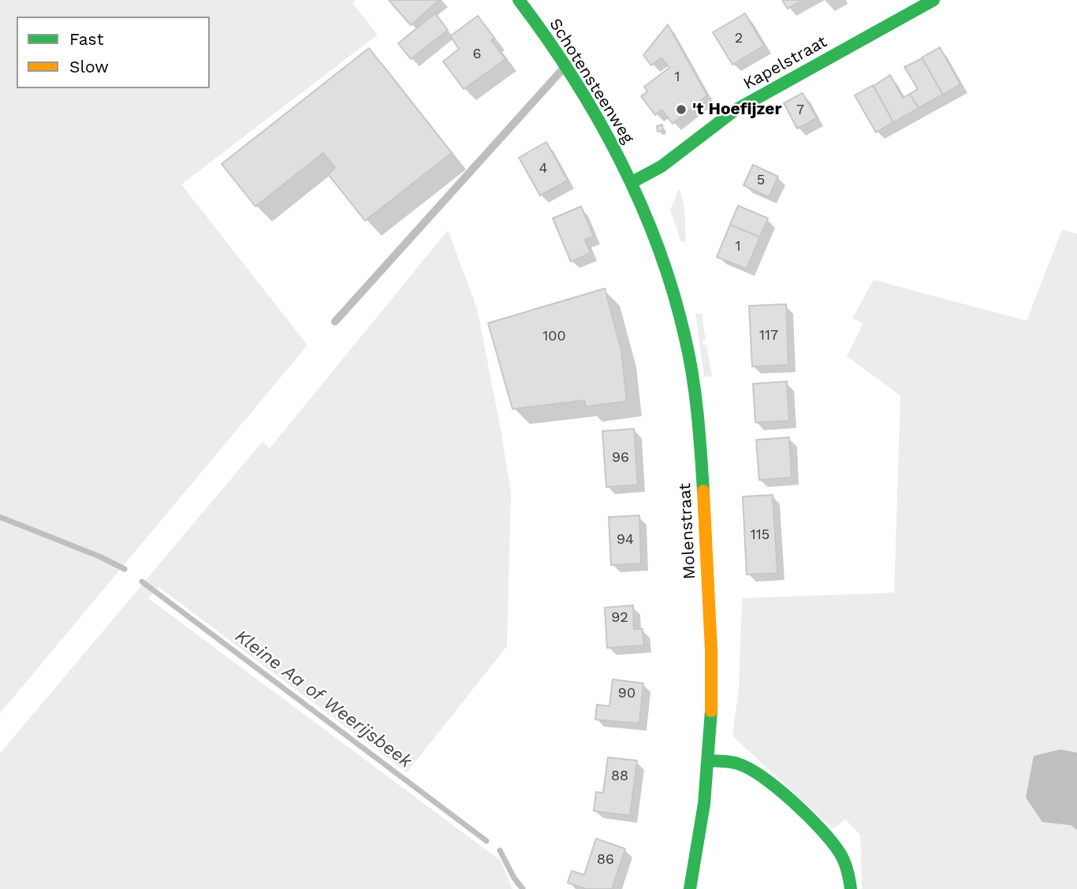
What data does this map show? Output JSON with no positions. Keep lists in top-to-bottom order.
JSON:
{
  "streets": {
    "main road": ["Kapelstraat", "Schotensteenweg", "Molenstraat"]
  },
  "crossings": [
    ["Kapelstraat", "Schotensteenweg"],
    ["Schotensteenweg", "Molenstraat"]
  ],
  "water": ["Kleine Aa of Weerijsbeek"],
  "places": ["'t Hoefijzer"],
  "house_numbers": [
    "2",
    "6",
    "1",
    "7",
    "4",
    "5",
    "1",
    "117",
    "100",
    "96",
    "115",
    "94",
    "92",
    "90",
    "88",
    "86"
  ],
  "legend": ["Fast", "Slow"]
}
